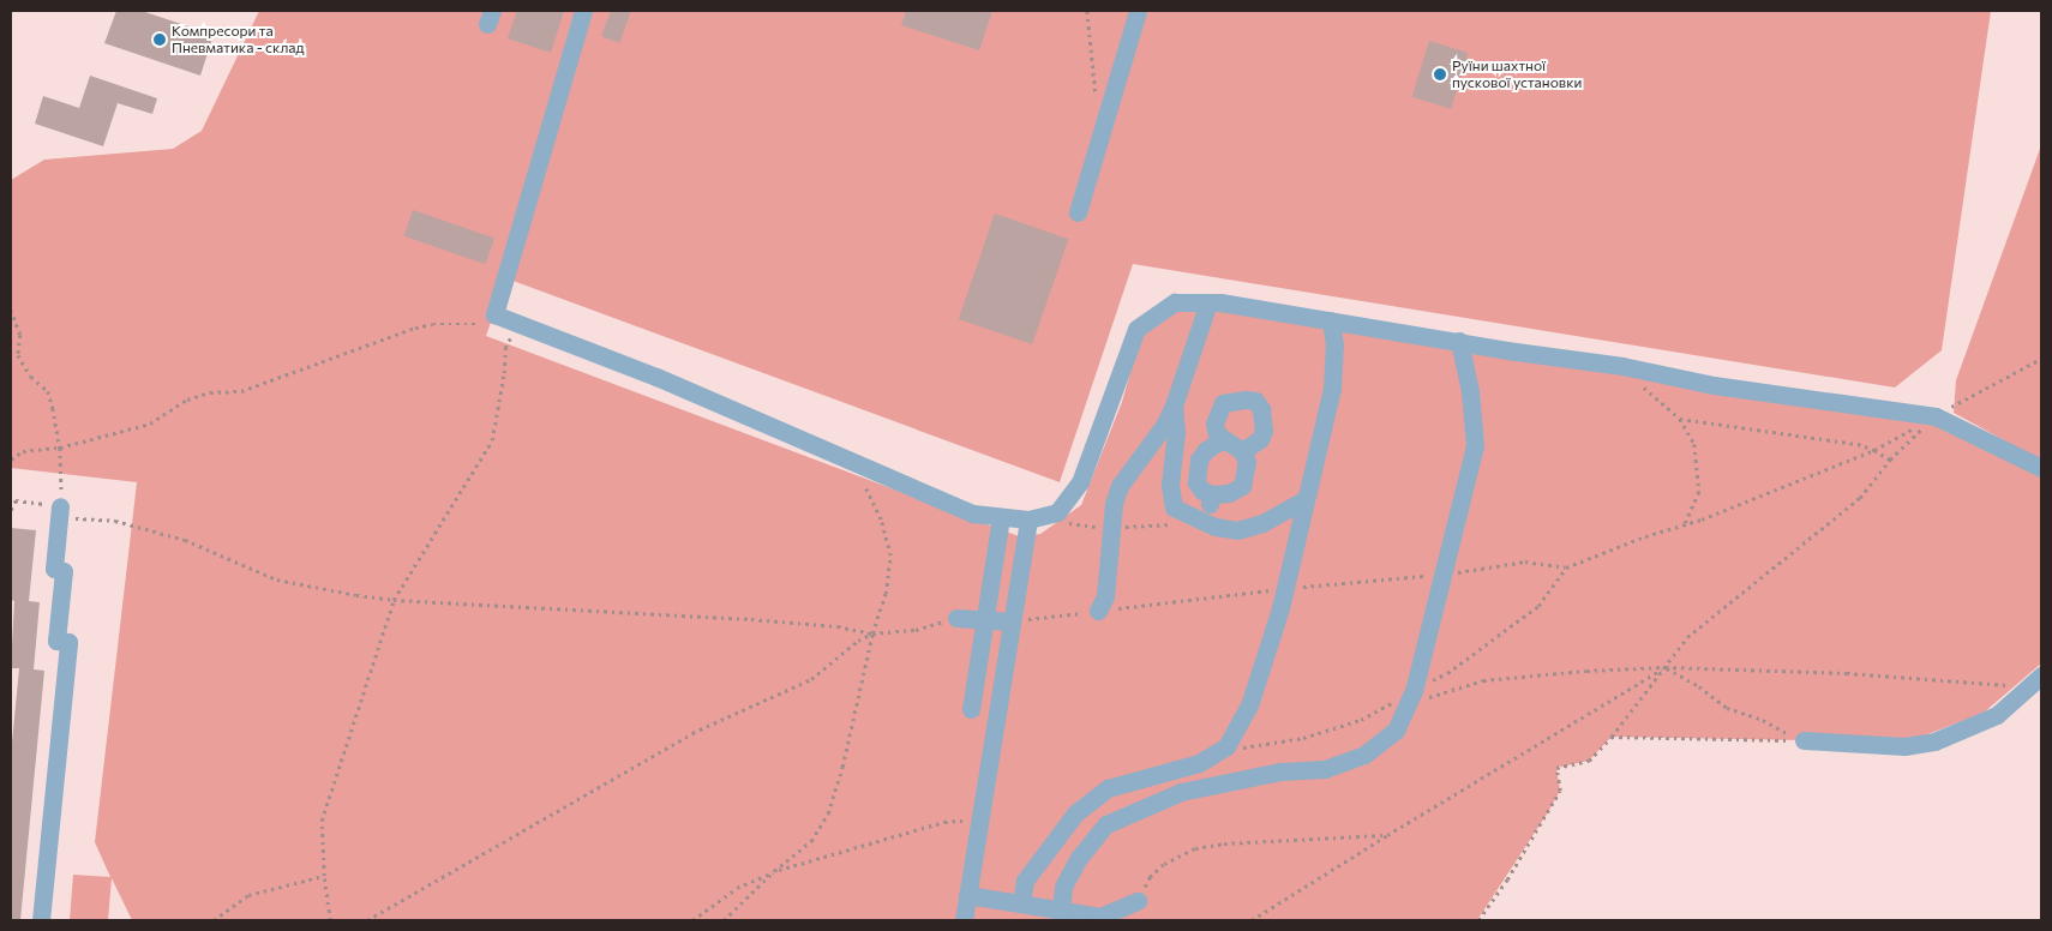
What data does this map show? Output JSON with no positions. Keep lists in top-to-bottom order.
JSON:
{
  "places": ["Компресори та Пневматика - склад", "Руїни шахтної пускової установки"]
}
